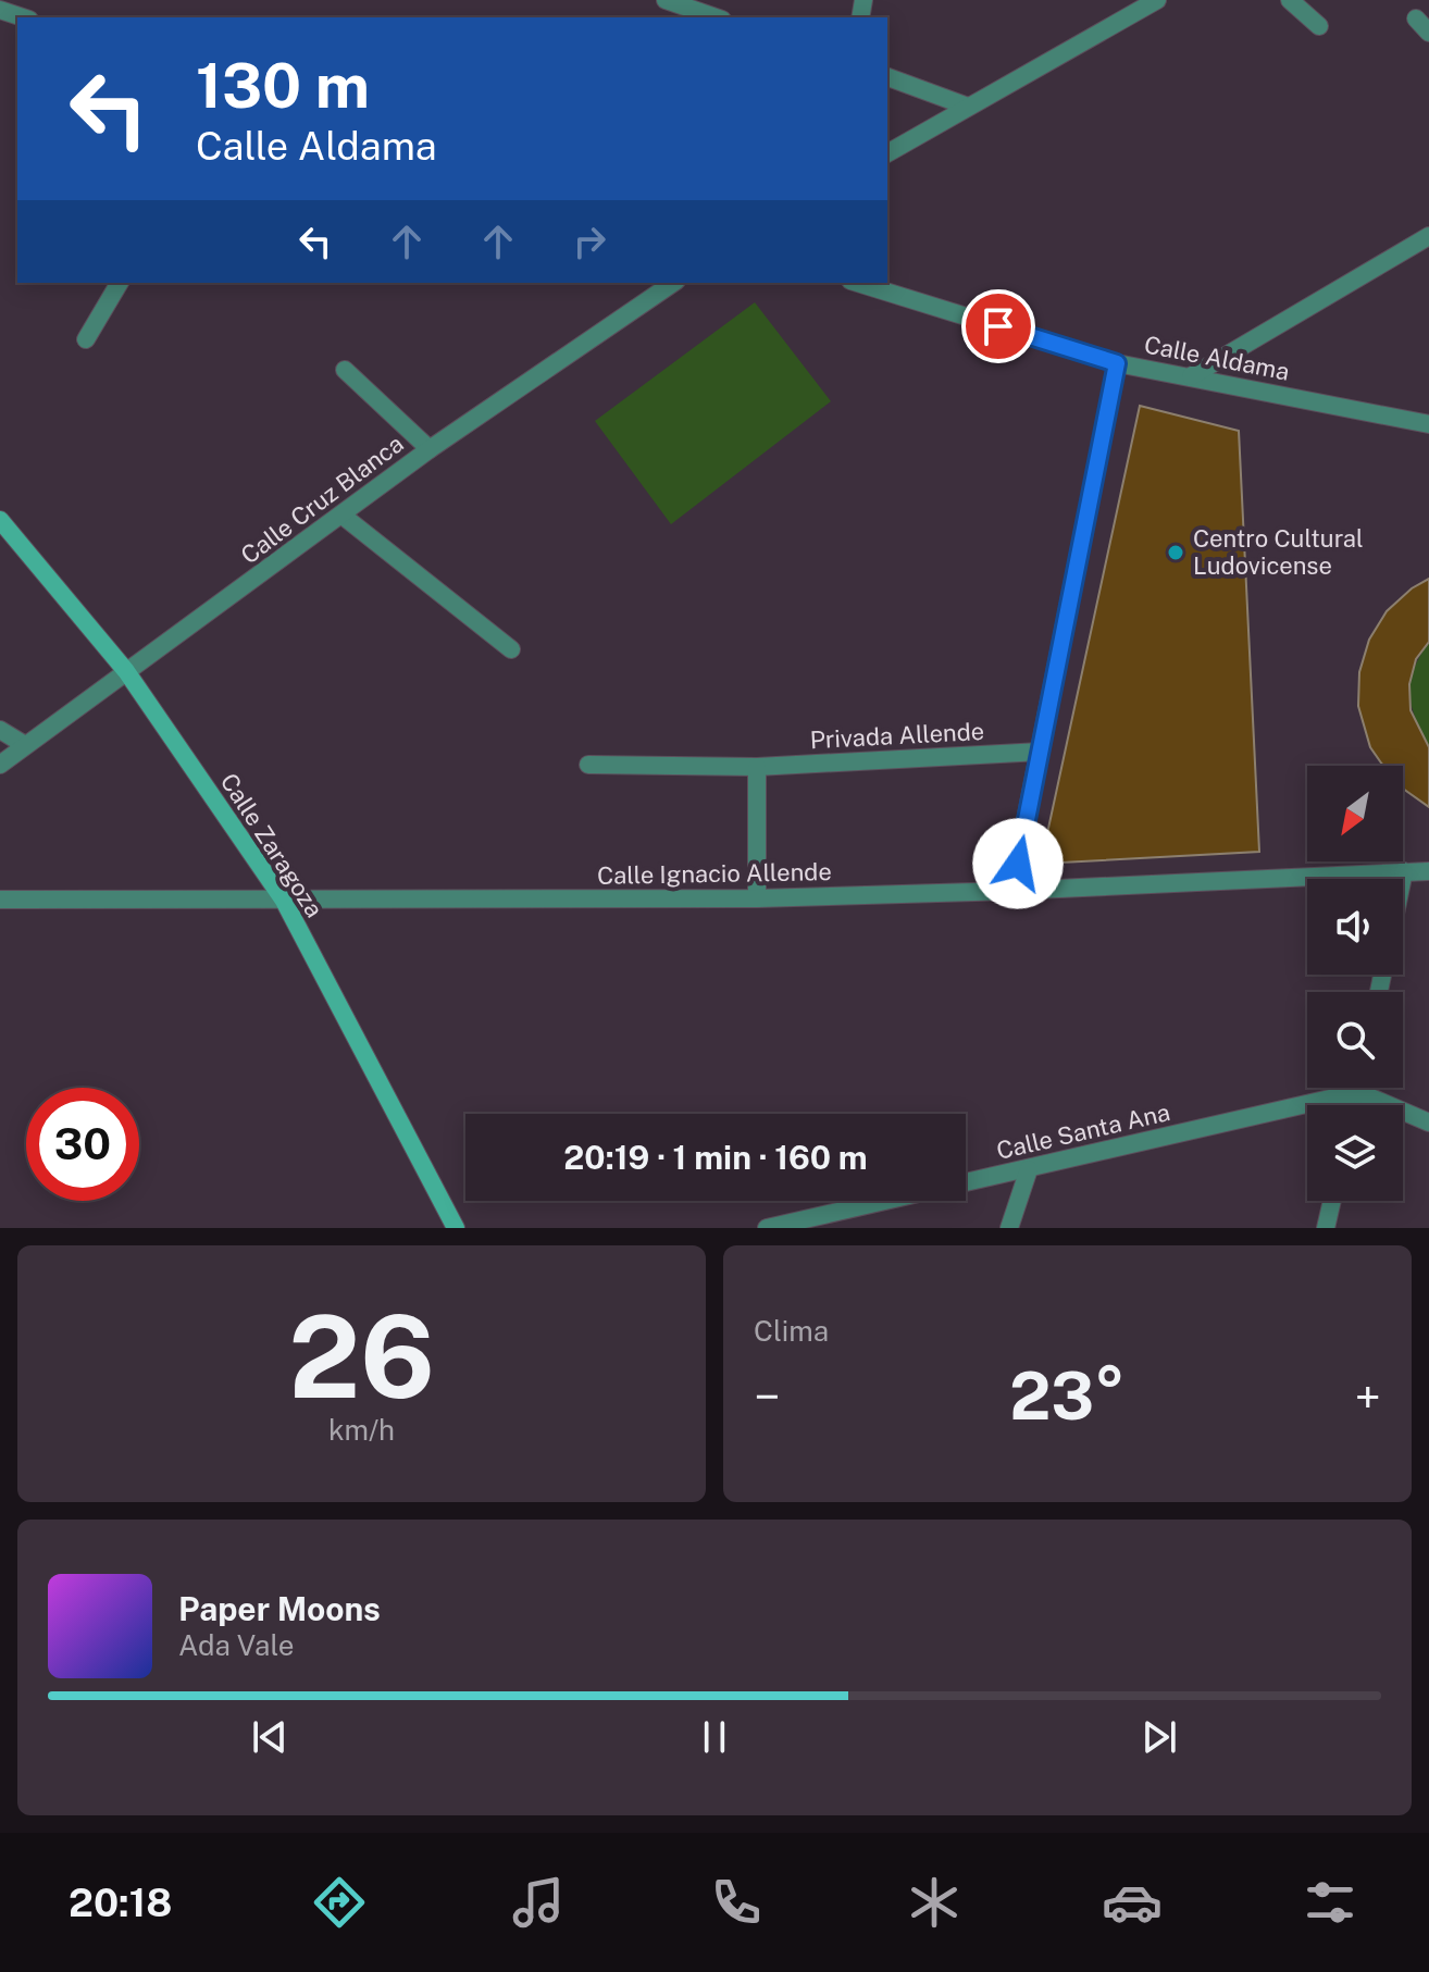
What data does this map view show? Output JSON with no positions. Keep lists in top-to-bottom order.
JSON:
{
  "streets": {
    "street": [
      "Calle Aldama",
      "Calle Cruz Blanca",
      "Privada Allende",
      "Calle Zaragoza",
      "Calle Ignacio Allende",
      "Calle Santa Ana"
    ]
  },
  "crossings": [
    ["Calle Cruz Blanca", "Calle Zaragoza"],
    ["Calle Zaragoza", "Calle Ignacio Allende"]
  ],
  "places": ["Centro Cultural Ludovicense"],
  "north": "bottom left",
  "page": {
    "turn": ["130 m", "Calle Aldama"],
    "limit": "30",
    "trip": "20:19 · 1 min · 160 m",
    "tile": [
      ["26", "km/h"],
      "Clima"
    ],
    "heat": ["−", "23°", "+"],
    "song": ["Paper Moons", "Ada Vale"],
    "tabs": "20:18"
  }
}
